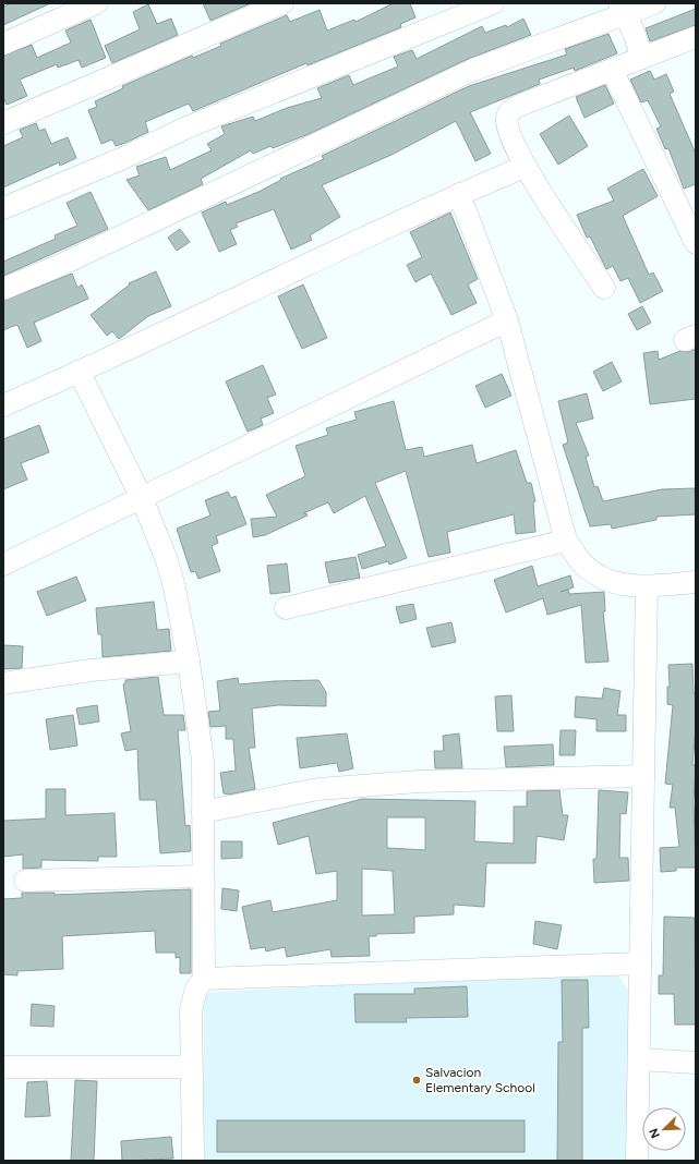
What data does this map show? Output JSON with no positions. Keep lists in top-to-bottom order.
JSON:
{
  "places": ["Salvacion Elementary School"],
  "north": "bottom left"
}
